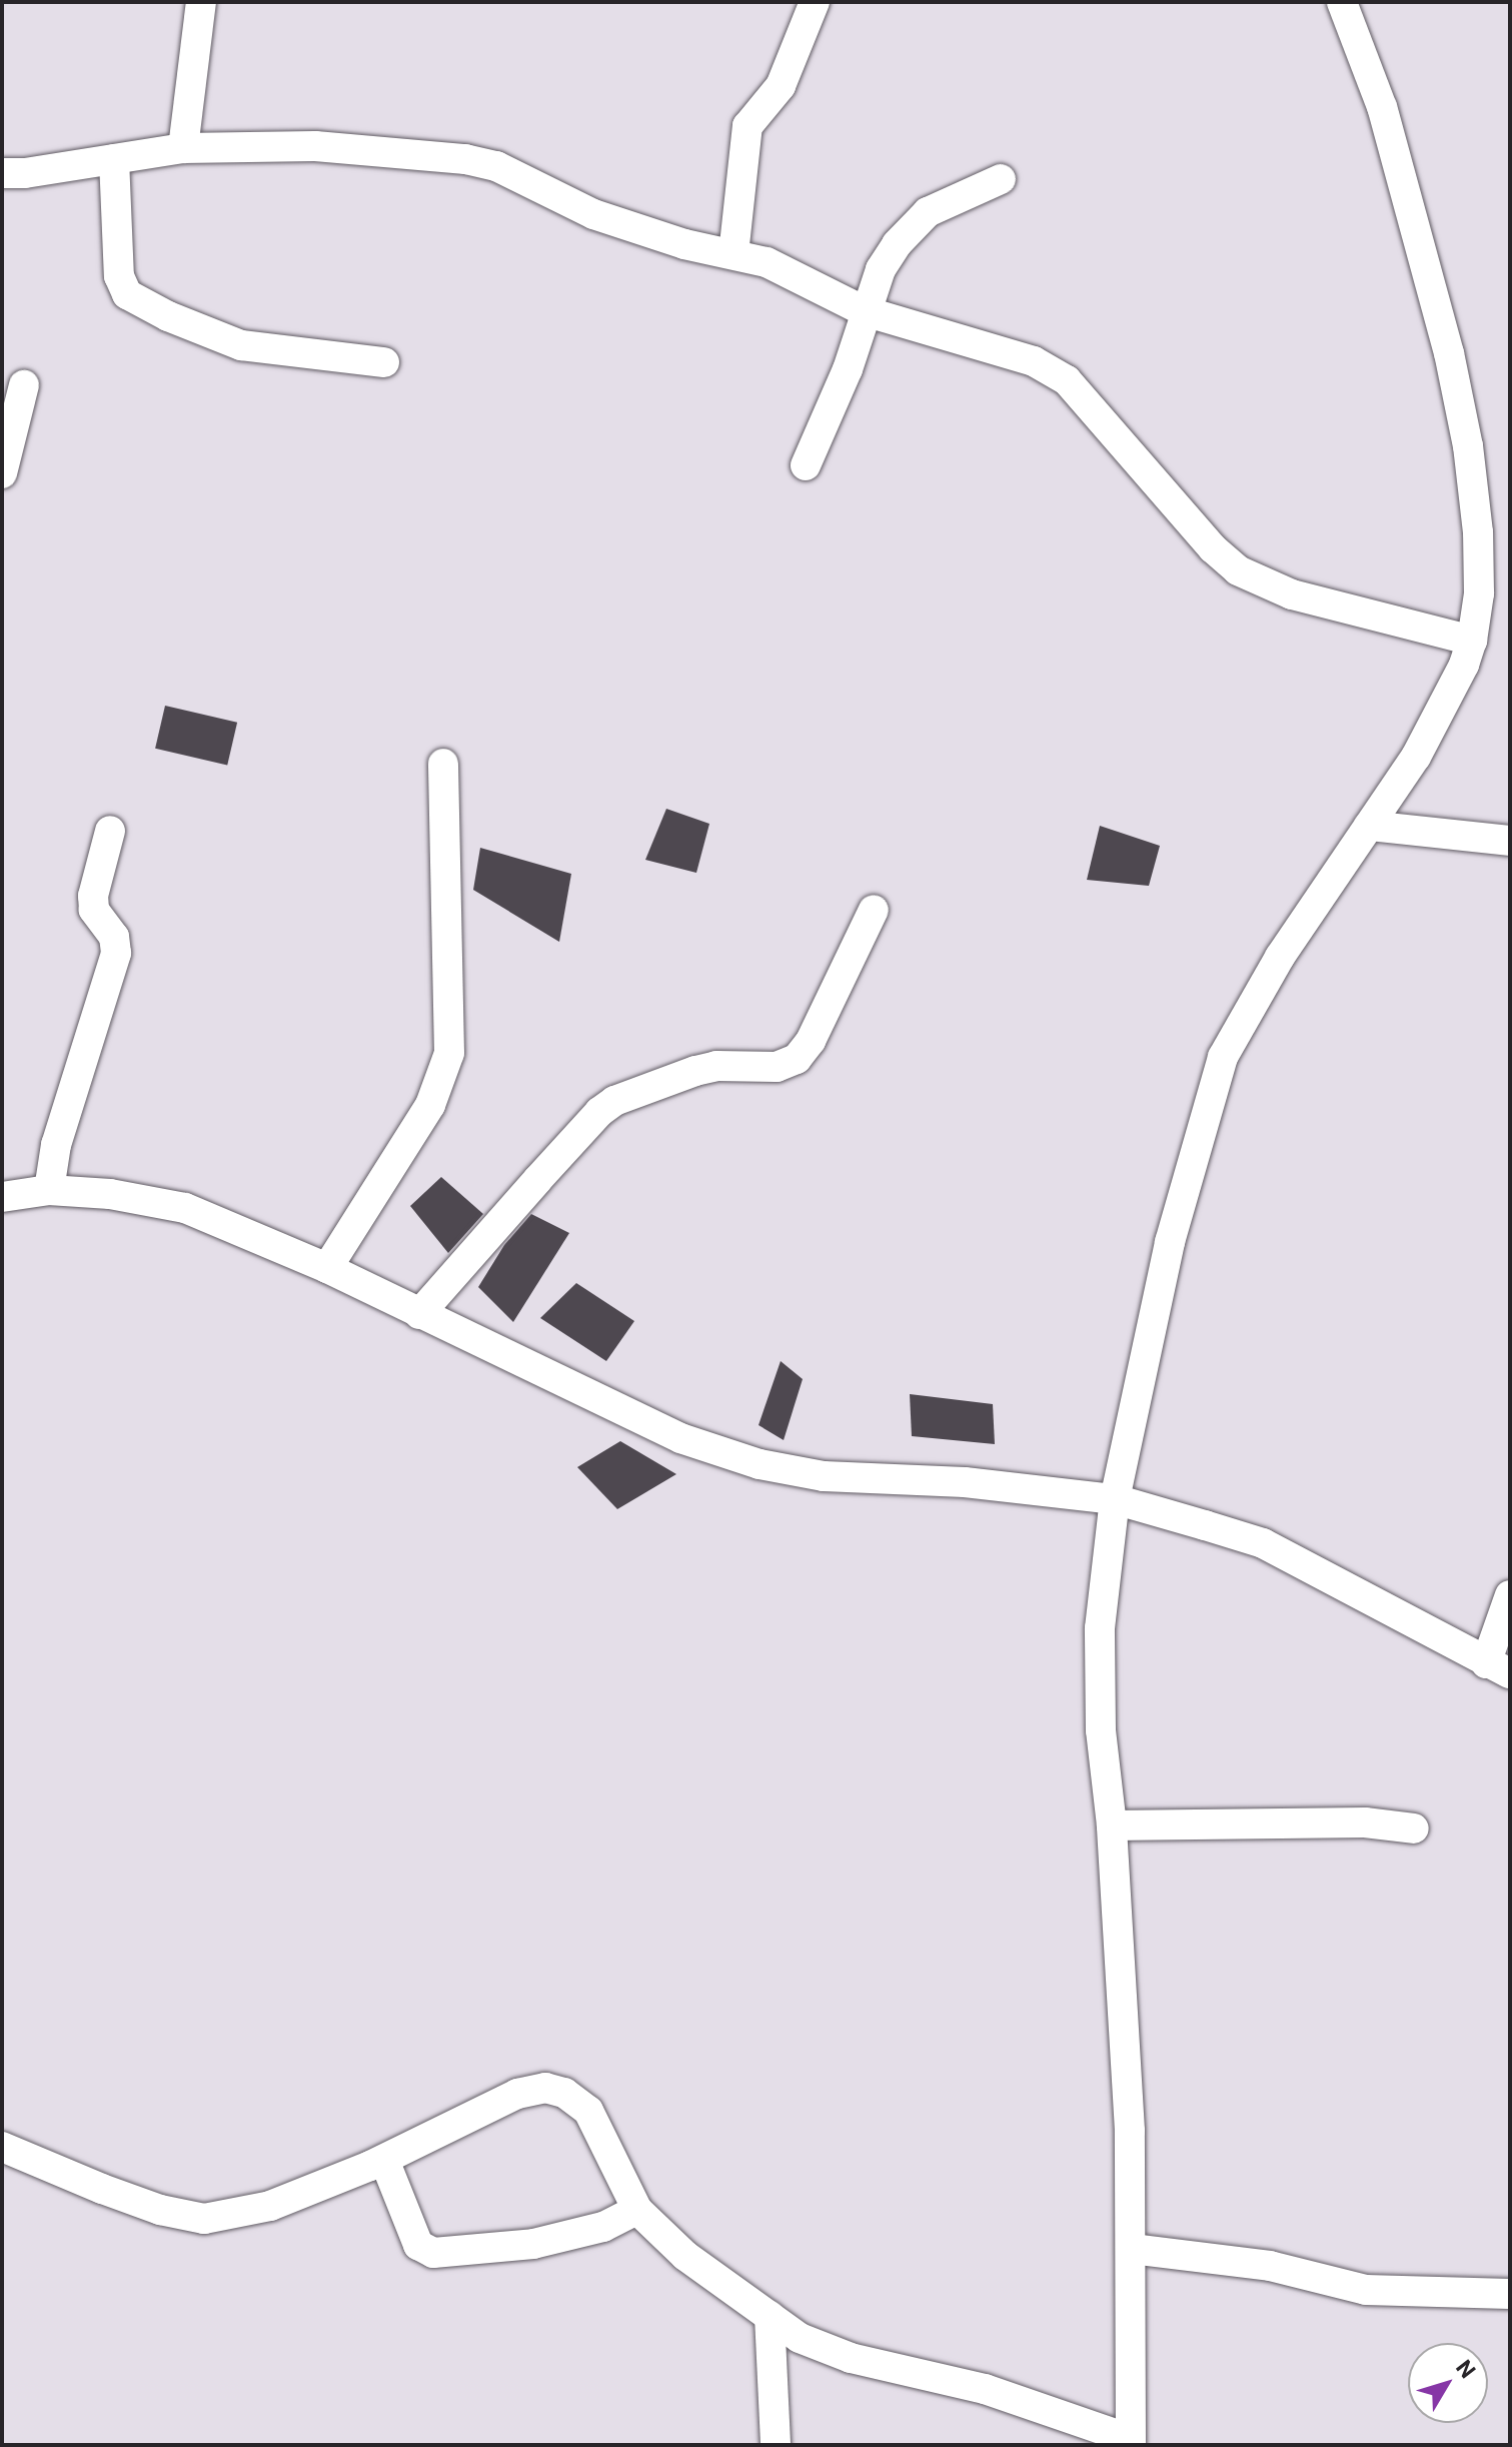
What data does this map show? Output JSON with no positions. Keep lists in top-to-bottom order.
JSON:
{
  "north": "top right"
}
